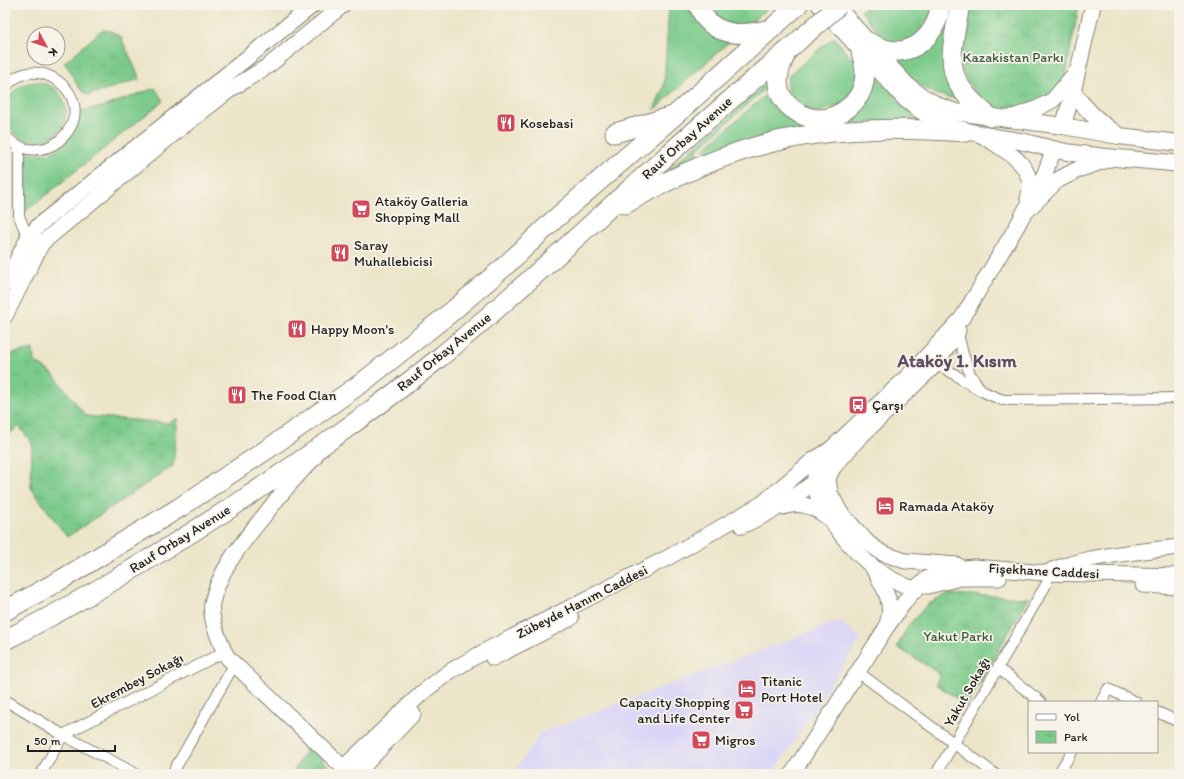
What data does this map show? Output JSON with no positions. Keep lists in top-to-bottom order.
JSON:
{
  "streets": {
    "highway": ["Rauf Orbay Avenue"],
    "main road": ["Fişekhane Caddesi", "Zübeyde Hanım Caddesi"],
    "street": ["Ekrembey Sokağı", "Yakut Sokağı"]
  },
  "crossings": [
    ["Fişekhane Caddesi", "Yakut Sokağı"]
  ],
  "districts": ["Ataköy 1. Kısım"],
  "parks": ["Kazakistan Parkı", "Yakut Parkı"],
  "places": {
    "restaurant": [
      "Kosebasi",
      "Saray Muhallebicisi",
      "Happy Moon's",
      "The Food Clan"
    ],
    "supermarket": ["Ataköy Galleria Shopping Mall", "Capacity Shopping and Life Center", "Migros"],
    "bus stop": ["Çarşı"],
    "hotel": ["Ramada Ataköy", "Titanic Port Hotel"]
  },
  "legend": ["Yol", "Park"],
  "scale_bar": "50 m",
  "north": "bottom right"
}
